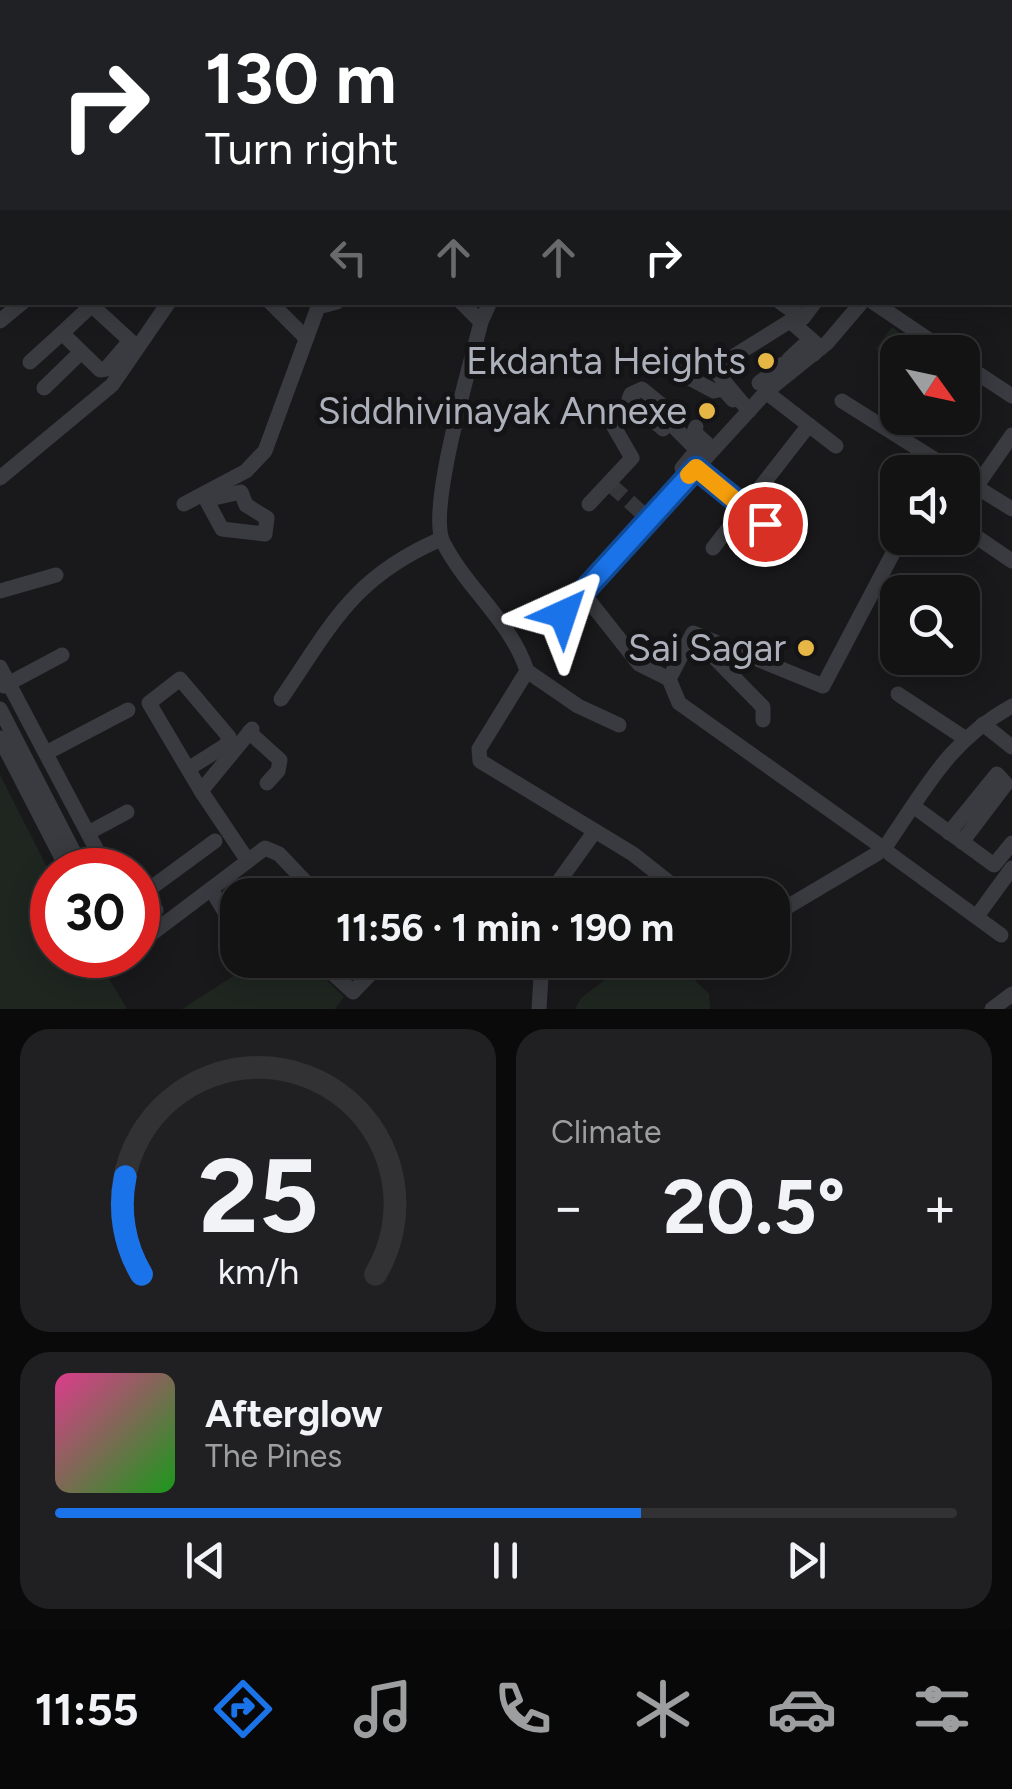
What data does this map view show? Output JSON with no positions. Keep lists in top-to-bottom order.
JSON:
{
  "places": ["Ekdanta Heights", "Siddhivinayak Annexe", "Sai Sagar"],
  "north": "bottom right",
  "page": {
    "turn": ["130 m", "Turn right"],
    "limit": "30",
    "trip": "11:56 · 1 min · 190 m",
    "tile": "Climate",
    "heat": ["−", "20.5°", "+"],
    "song": ["Afterglow", "The Pines"],
    "tabs": "11:55",
    "gauge": ["25", "km/h"]
  }
}
